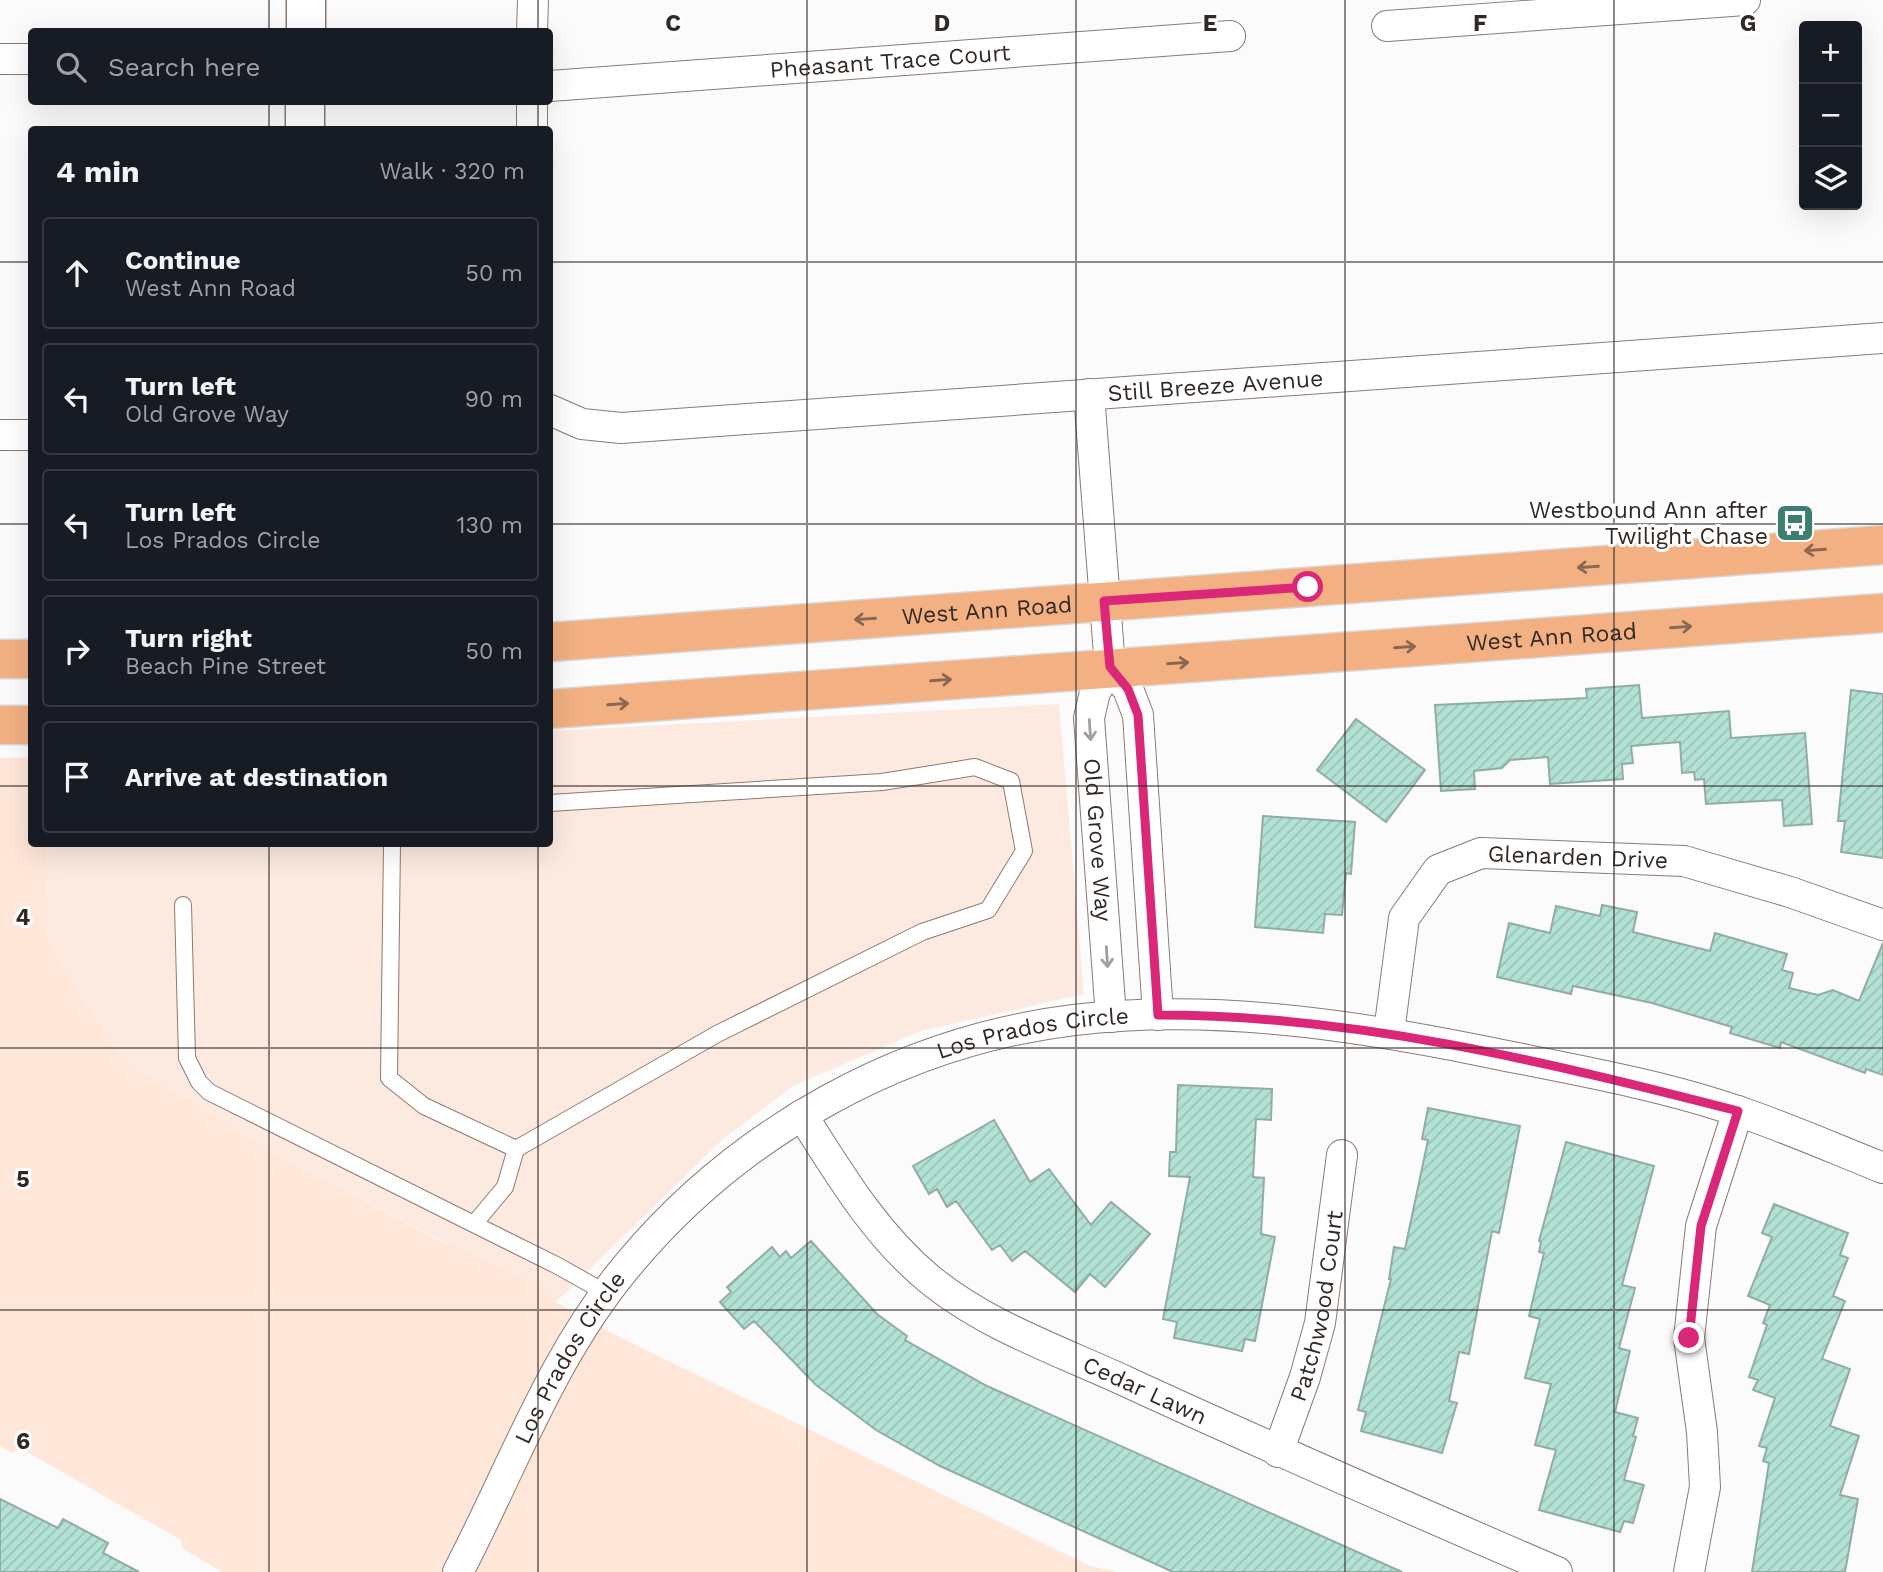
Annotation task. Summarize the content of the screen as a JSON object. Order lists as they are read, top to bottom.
{
  "streets": {
    "main road": ["West Ann Road"],
    "street": [
      "Pheasant Trace Court",
      "Still Breeze Avenue",
      "Old Grove Way",
      "Glenarden Drive",
      "Los Prados Circle",
      "Patchwood Court",
      "Cedar Lawn"
    ]
  },
  "crossings": [
    ["West Ann Road", "Old Grove Way"],
    ["Old Grove Way", "Los Prados Circle"],
    ["Glenarden Drive", "Los Prados Circle"],
    ["Los Prados Circle", "Cedar Lawn"],
    ["Patchwood Court", "Cedar Lawn"]
  ],
  "places": {
    "bus stop": ["Westbound Ann after Twilight Chase"]
  },
  "page": {
    "map_buttons": ["+", "−"],
    "search": "Search here",
    "heading": ["4 min", "Walk · 320 m"],
    "list": [
      ["Continue", "West Ann Road", "50 m"],
      ["Turn left", "Old Grove Way", "90 m"],
      ["Turn left", "Los Prados Circle", "130 m"],
      ["Turn right", "Beach Pine Street", "50 m"],
      "Arrive at destination"
    ]
  },
  "grid": {
    "columns": [
      "C",
      "D",
      "E",
      "F",
      "G"
    ],
    "rows": ["4", "5", "6"]
  }
}
